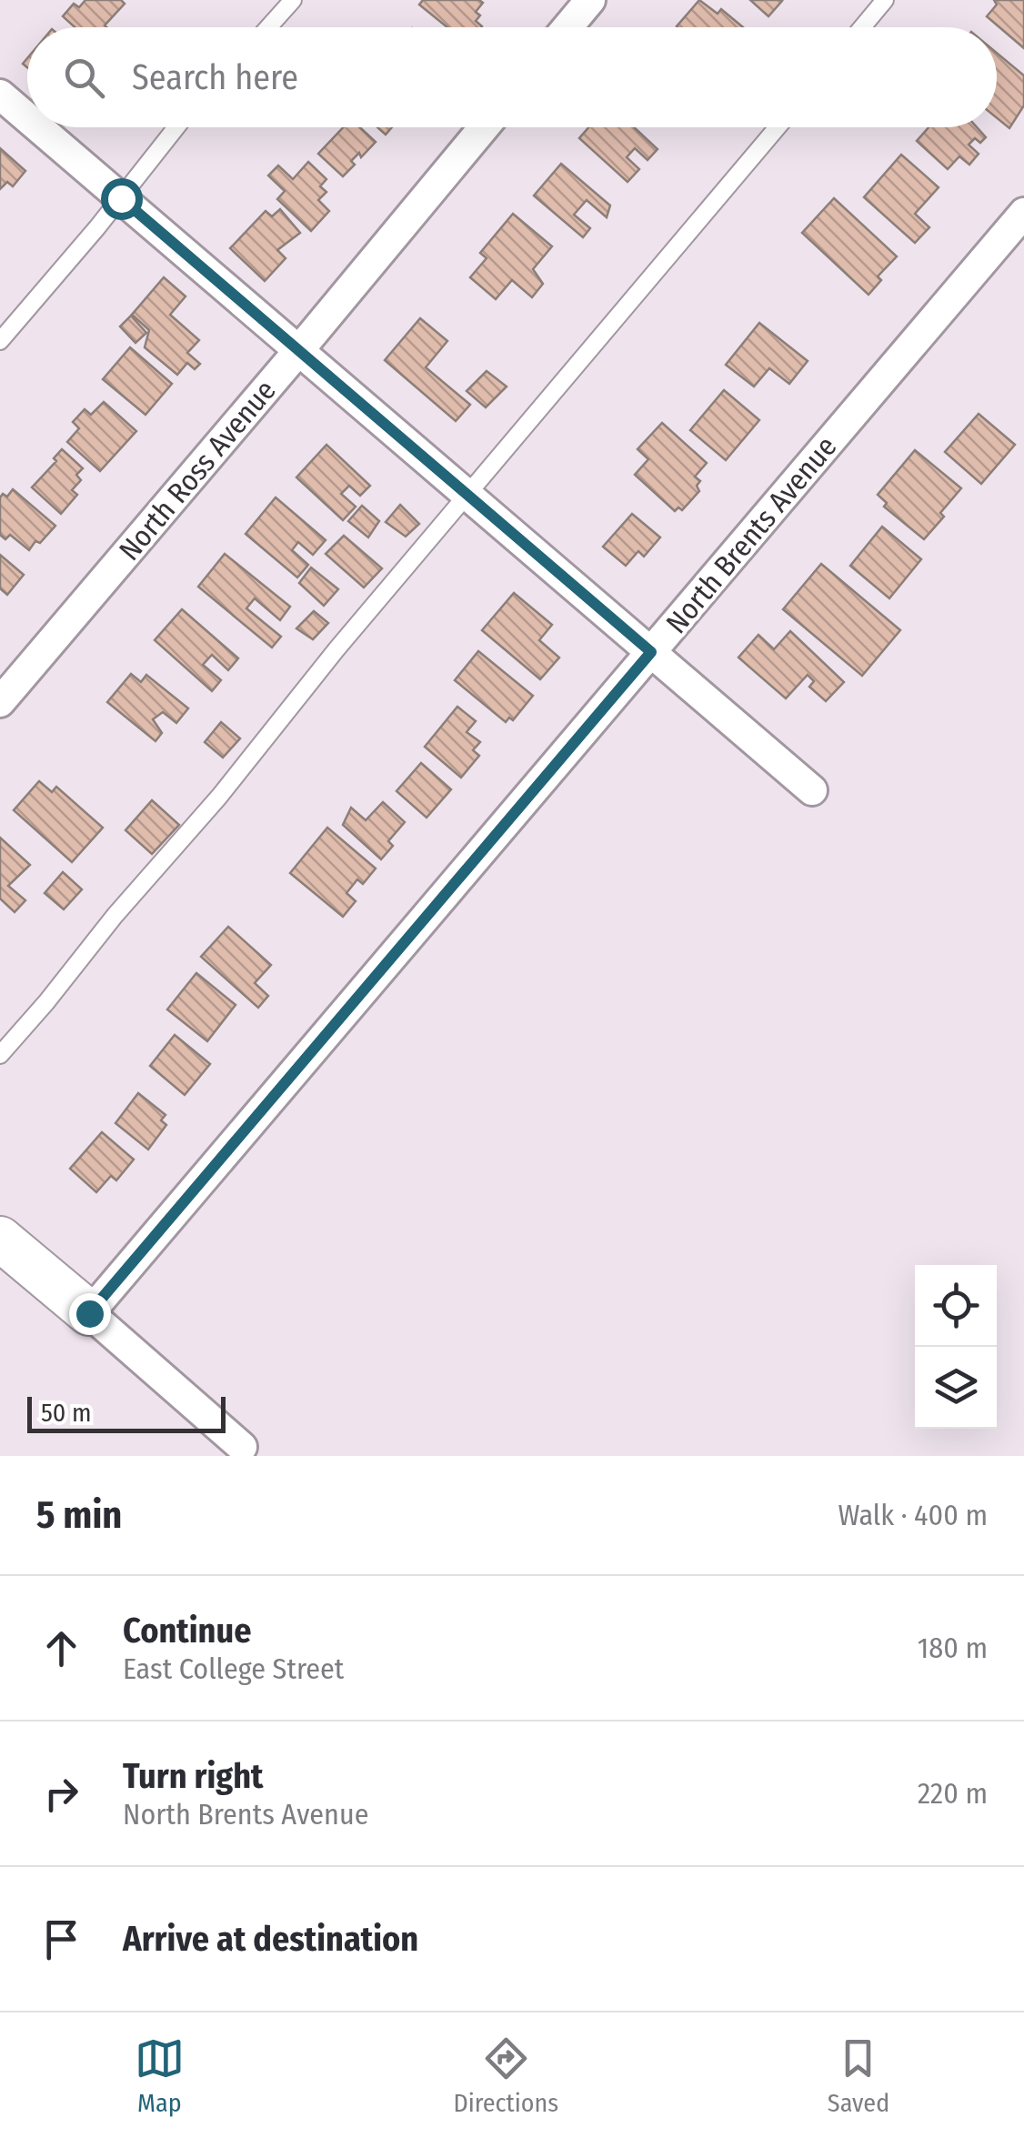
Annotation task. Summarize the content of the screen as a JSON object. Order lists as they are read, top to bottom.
{
  "streets": {
    "street": ["North Ross Avenue", "North Brents Avenue"]
  },
  "scale_bar": "50 m",
  "page": {
    "search": "Search here",
    "scale": "50 m",
    "heading": ["5 min", "Walk · 400 m"],
    "list": [
      ["Continue", "East College Street", "180 m"],
      ["Turn right", "North Brents Avenue", "220 m"],
      "Arrive at destination"
    ],
    "nav": ["Map", "Directions", "Saved"]
  }
}
